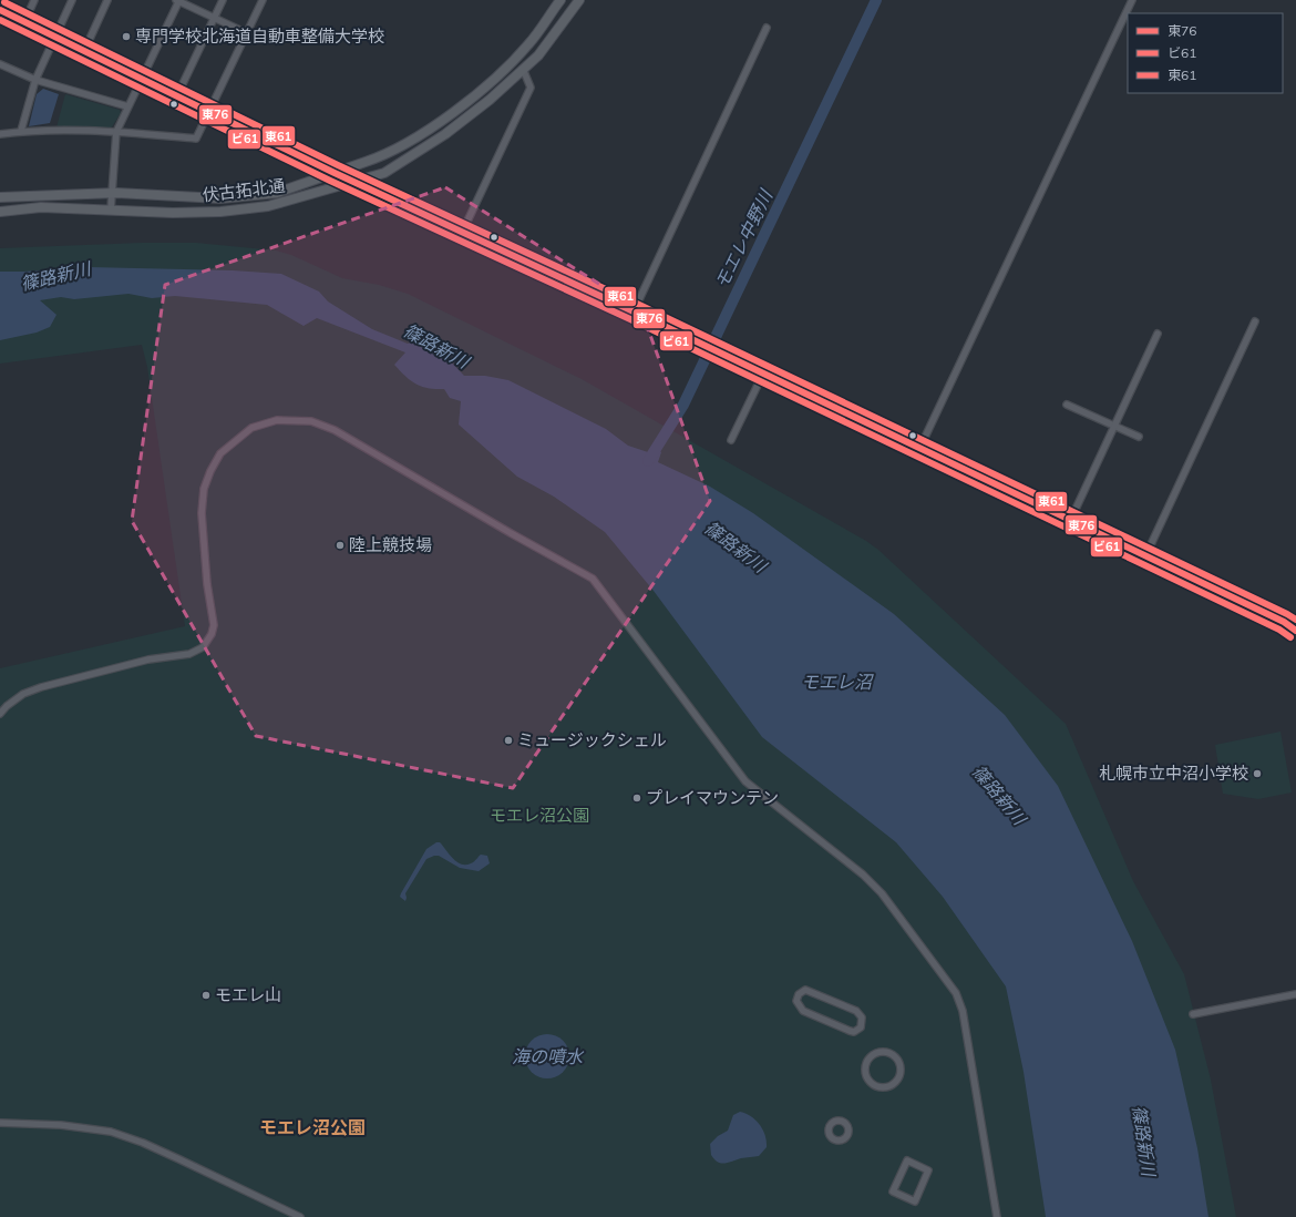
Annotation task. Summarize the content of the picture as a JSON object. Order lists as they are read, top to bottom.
{
  "streets": {
    "main road": ["伏古拓北通"]
  },
  "districts": ["モエレ沼公園"],
  "water": [
    "モエレ中野川",
    "篠路新川",
    "モエレ沼",
    "海の噴水"
  ],
  "parks": ["モエレ沼公園"],
  "places": [
    "専門学校北海道自動車整備大学校",
    "陸上競技場",
    "ミュージックシェル",
    "札幌市立中沼小学校",
    "プレイマウンテン",
    "モエレ山"
  ],
  "lines": ["transit line 東61", "transit line 東76", "transit line ビ61"],
  "legend": ["東76", "ビ61", "東61"]
}
